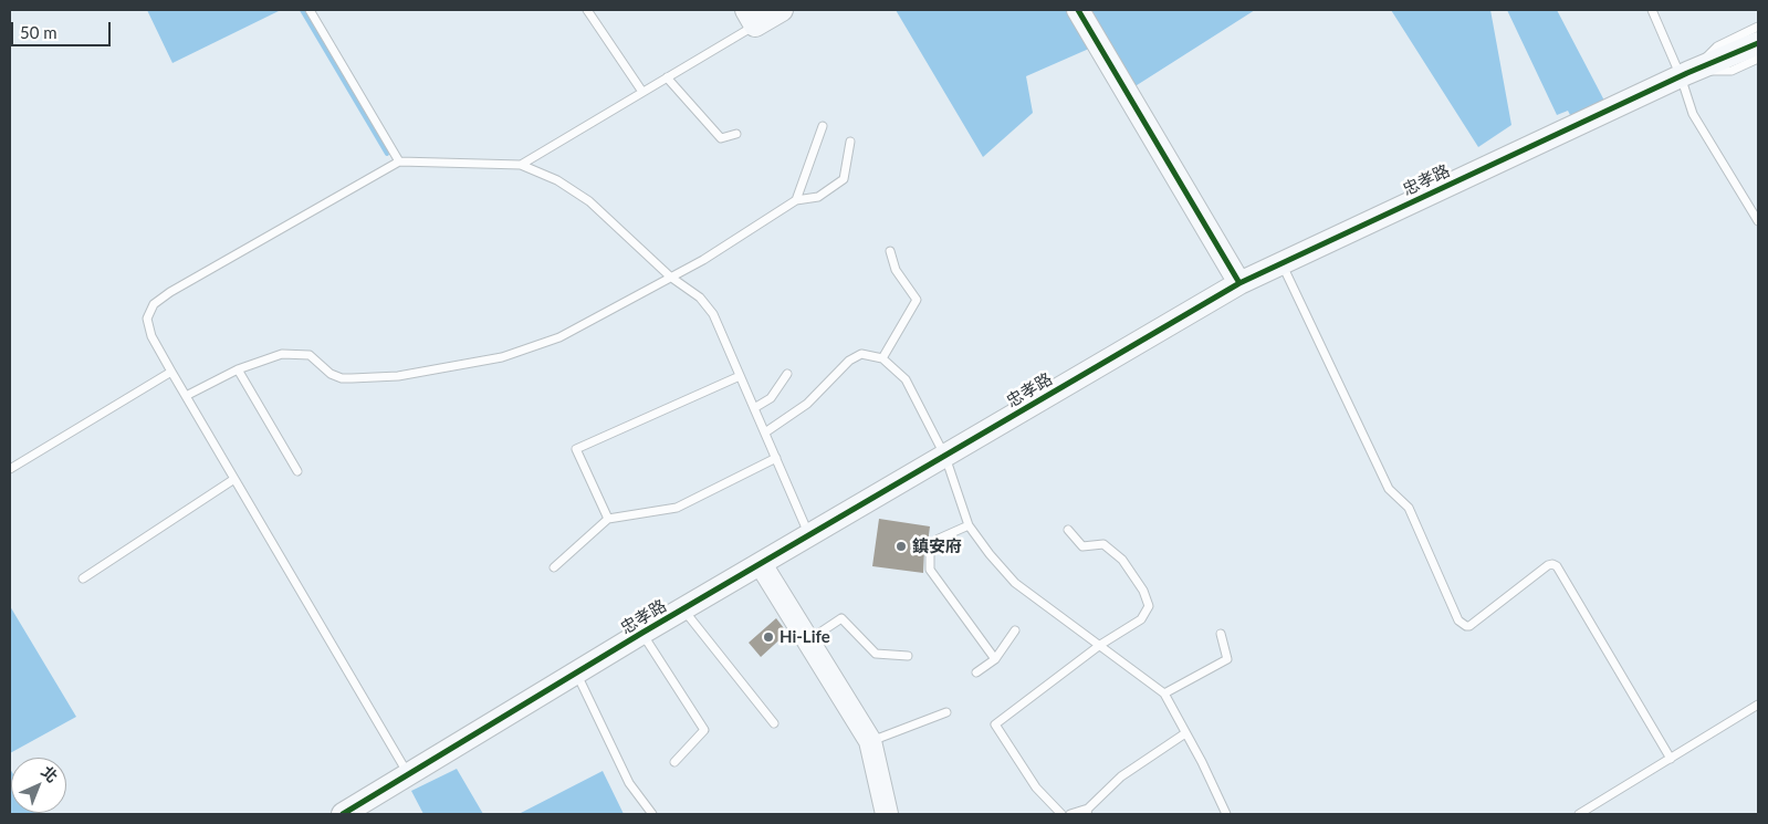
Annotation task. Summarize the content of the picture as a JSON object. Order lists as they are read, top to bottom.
{
  "streets": {
    "street": ["忠孝路"]
  },
  "places": ["鎮安府", "Hi-Life"],
  "scale_bar": "50 m",
  "north": "top right"
}
